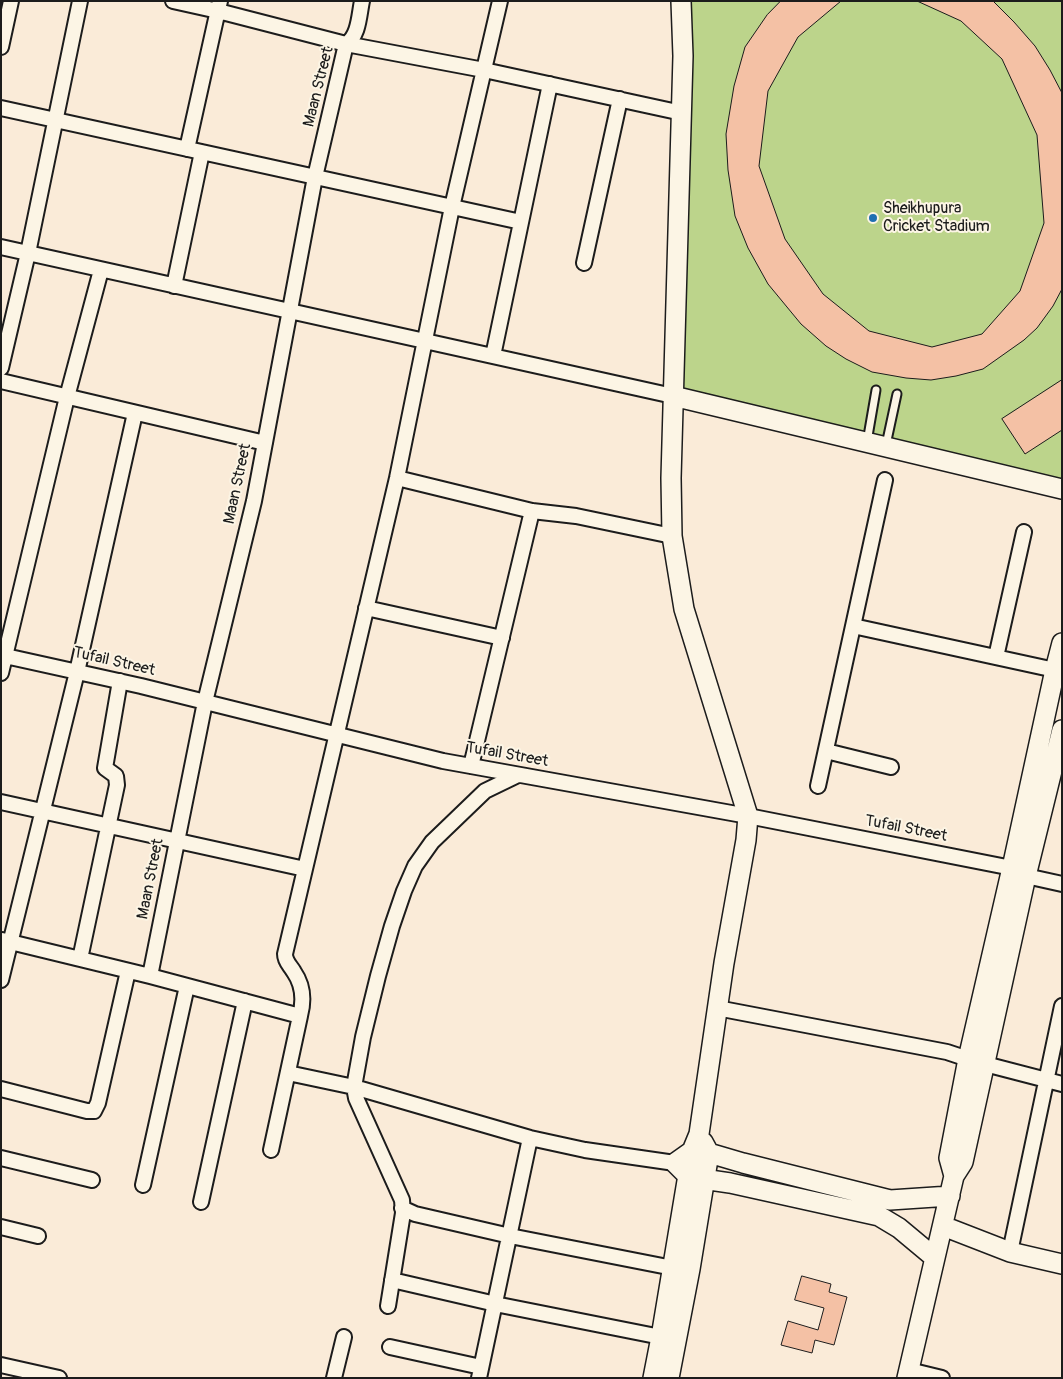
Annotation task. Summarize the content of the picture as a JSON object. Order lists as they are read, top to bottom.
{
  "streets": {
    "street": ["Maan Street", "Tufail Street"]
  },
  "crossings": [
    ["Maan Street", "Tufail Street"]
  ],
  "places": ["Sheikhupura Cricket Stadium"]
}
